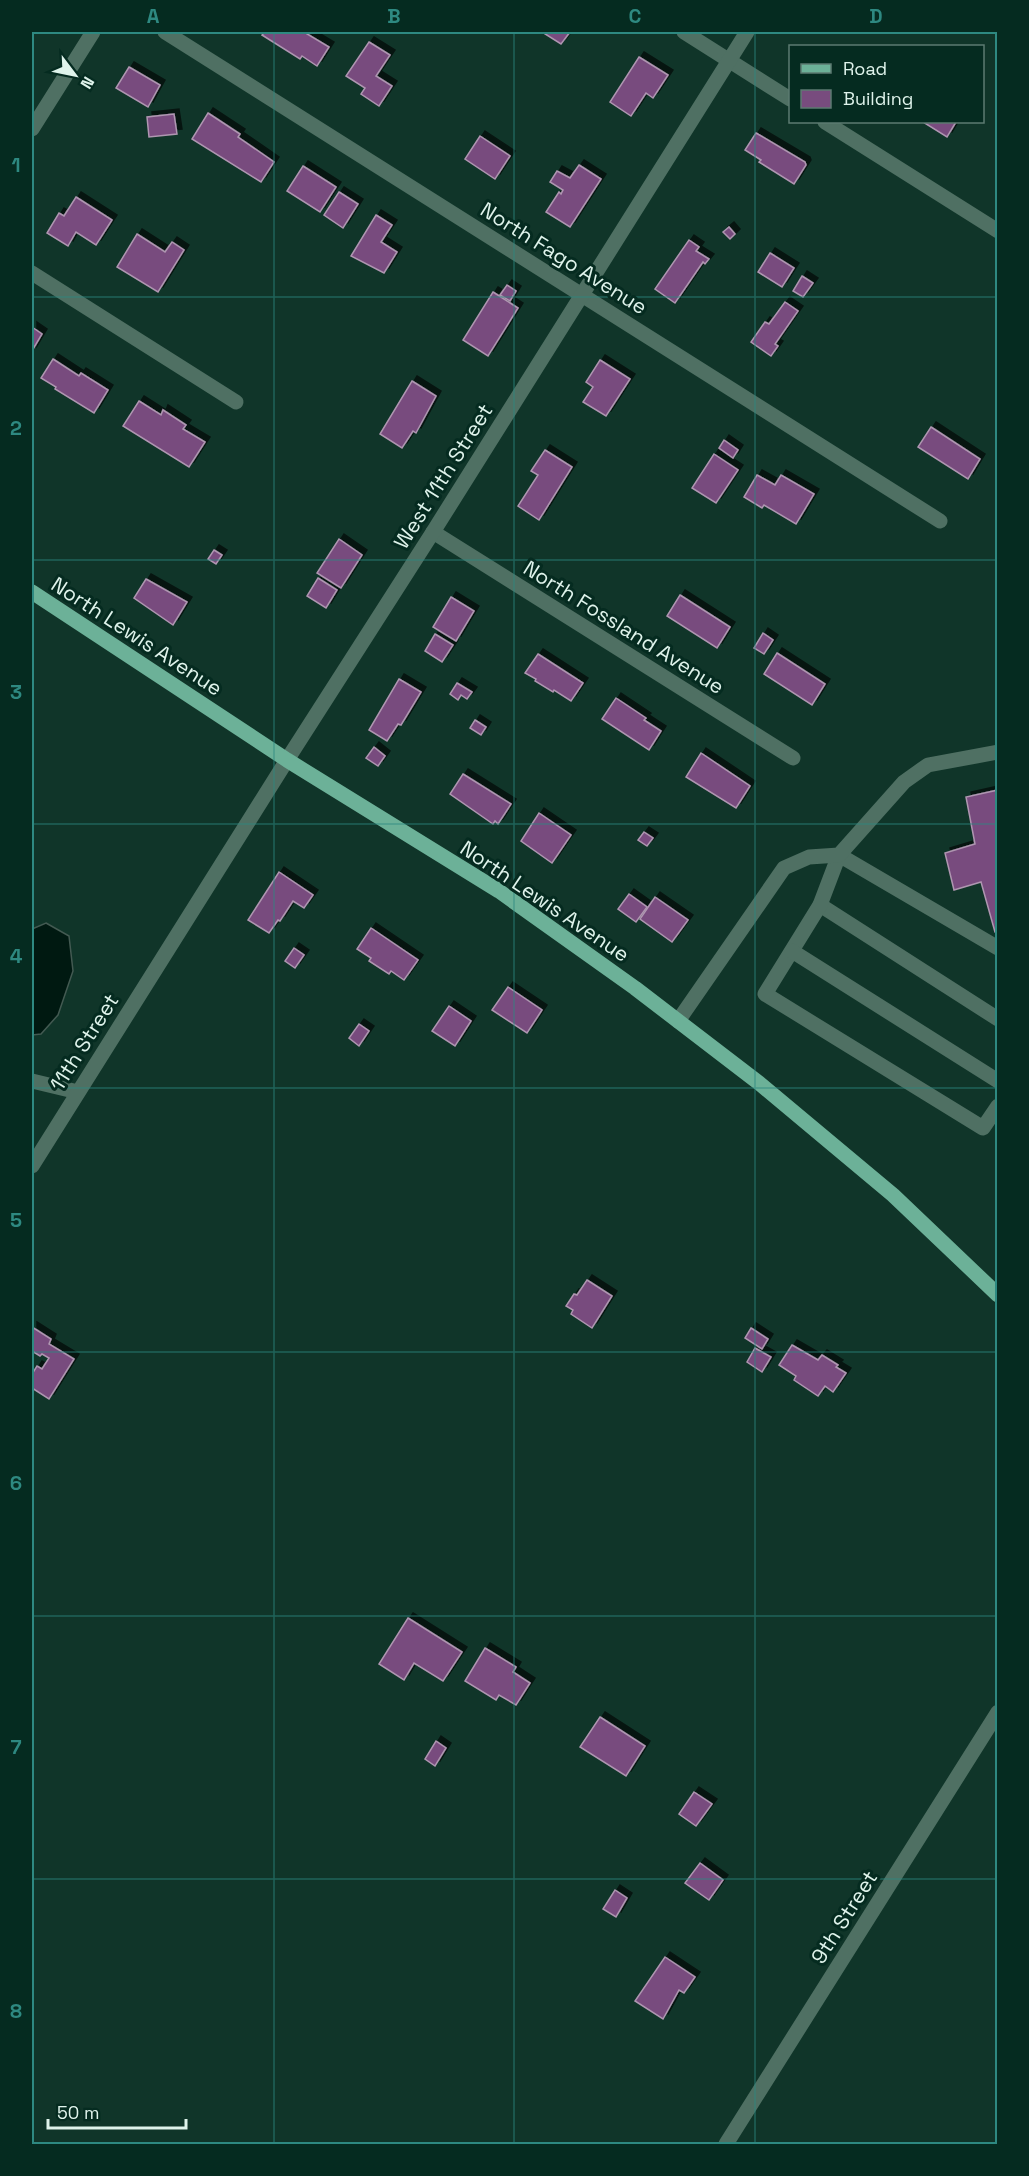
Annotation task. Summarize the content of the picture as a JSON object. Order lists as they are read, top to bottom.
{
  "streets": {
    "main road": ["North Lewis Avenue"],
    "street": [
      "North Fago Avenue",
      "West 11th Street",
      "North Fossland Avenue",
      "11th Street",
      "9th Street"
    ]
  },
  "crossings": [
    ["North Fago Avenue", "West 11th Street"],
    ["West 11th Street", "North Fossland Avenue"],
    ["West 11th Street", "North Lewis Avenue"],
    ["West 11th Street", "11th Street"]
  ],
  "legend": ["Road", "Building"],
  "scale_bar": "50 m",
  "north": "bottom right",
  "grid": {
    "columns": [
      "A",
      "B",
      "C",
      "D"
    ],
    "rows": [
      "1",
      "2",
      "3",
      "4",
      "5",
      "6",
      "7",
      "8"
    ]
  }
}
